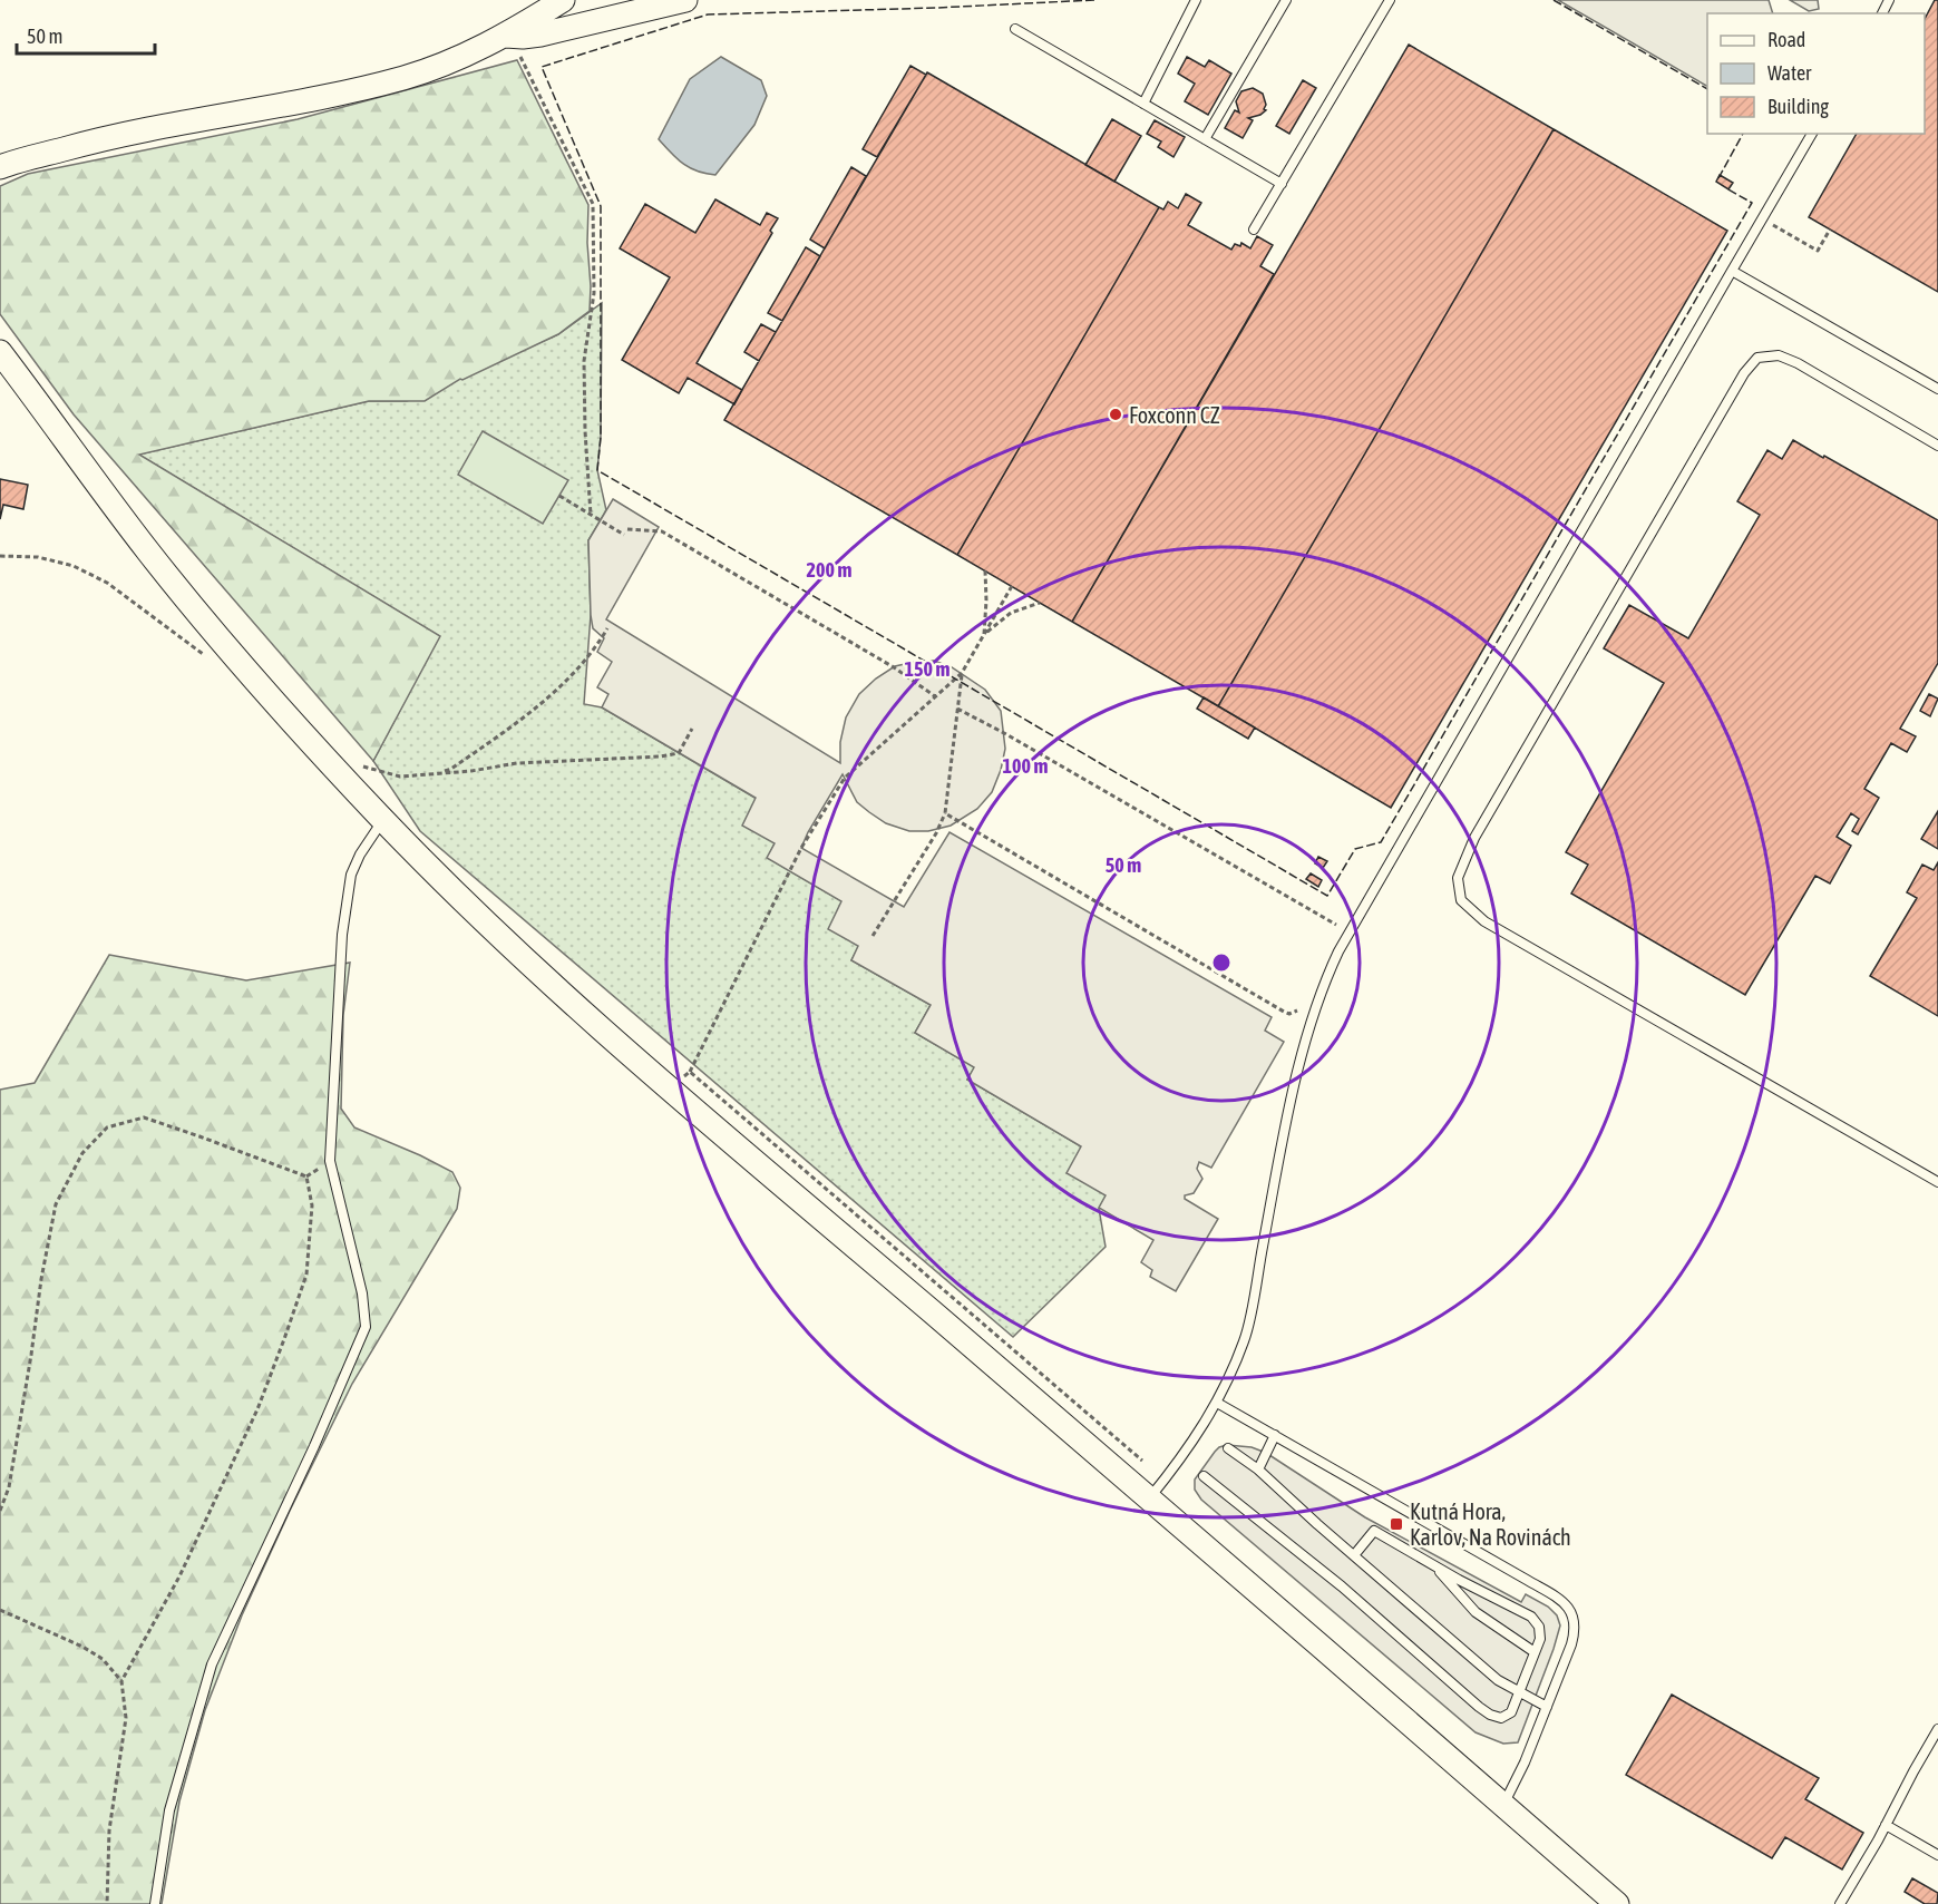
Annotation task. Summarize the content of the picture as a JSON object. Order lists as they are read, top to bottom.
{
  "places": {
    "other": ["Foxconn CZ"],
    "transit": ["Kutná Hora, Karlov, Na Rovinách"]
  },
  "legend": ["Road", "Water", "Building"],
  "scale_bar": "50 m",
  "rings": [
    "200 m",
    "150 m",
    "100 m",
    "50 m"
  ]
}
